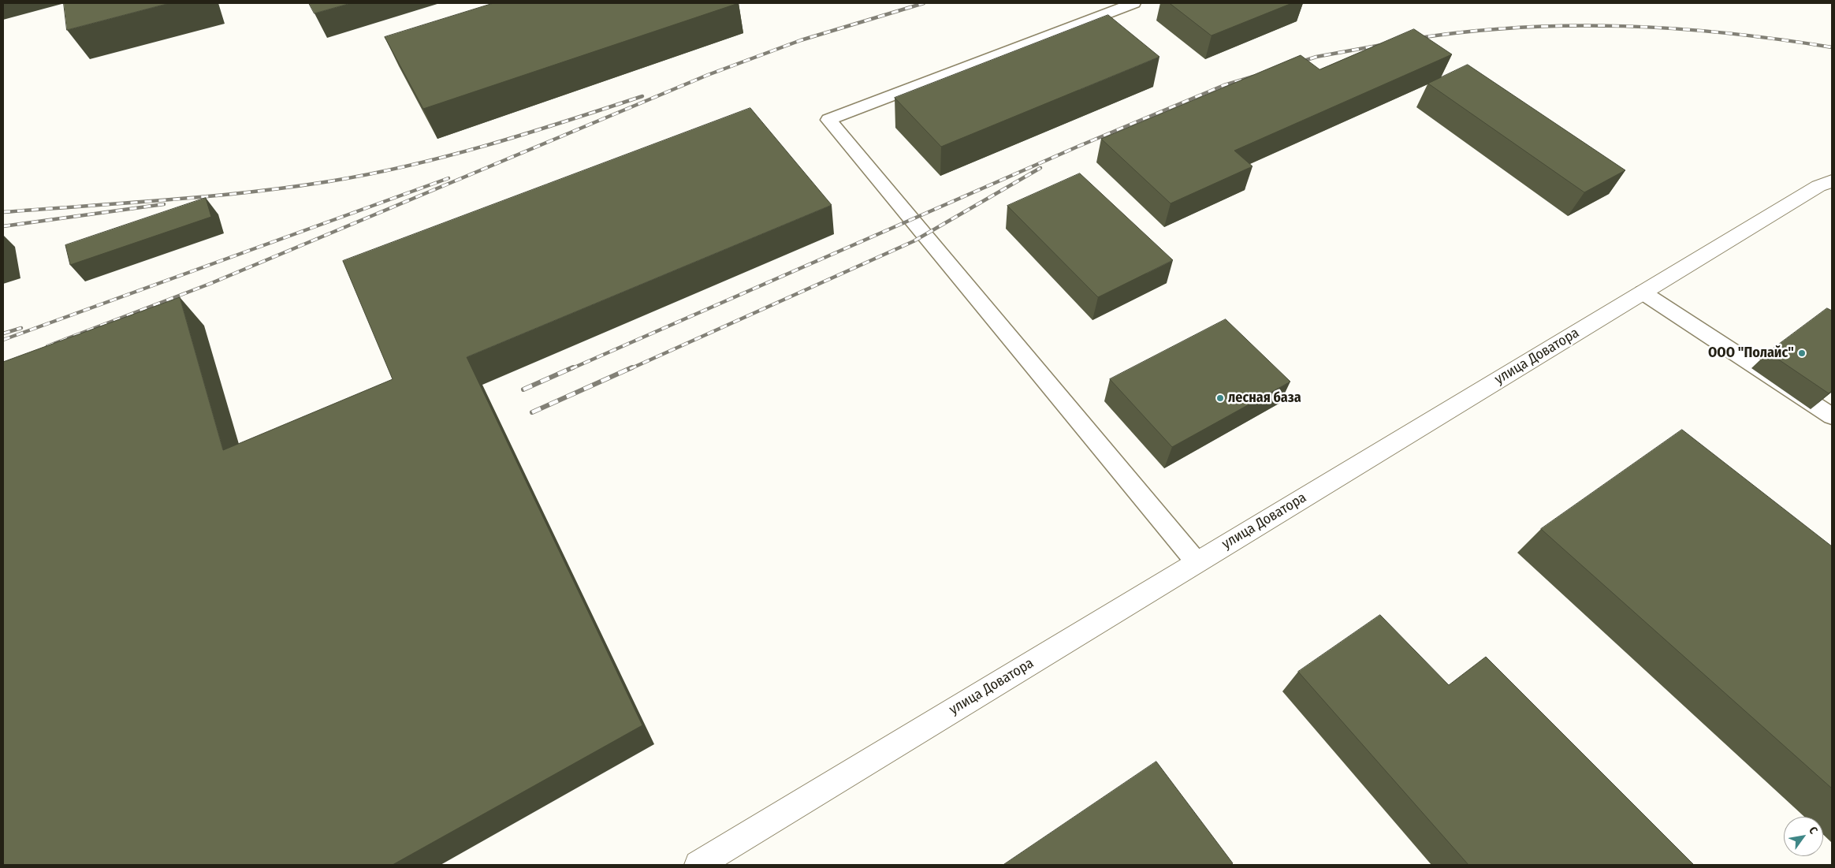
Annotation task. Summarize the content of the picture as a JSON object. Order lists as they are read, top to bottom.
{
  "streets": {
    "street": ["улица Доватора"]
  },
  "places": ["ООО \"Полайс\"", "лесная база"],
  "north": "top right"
}
